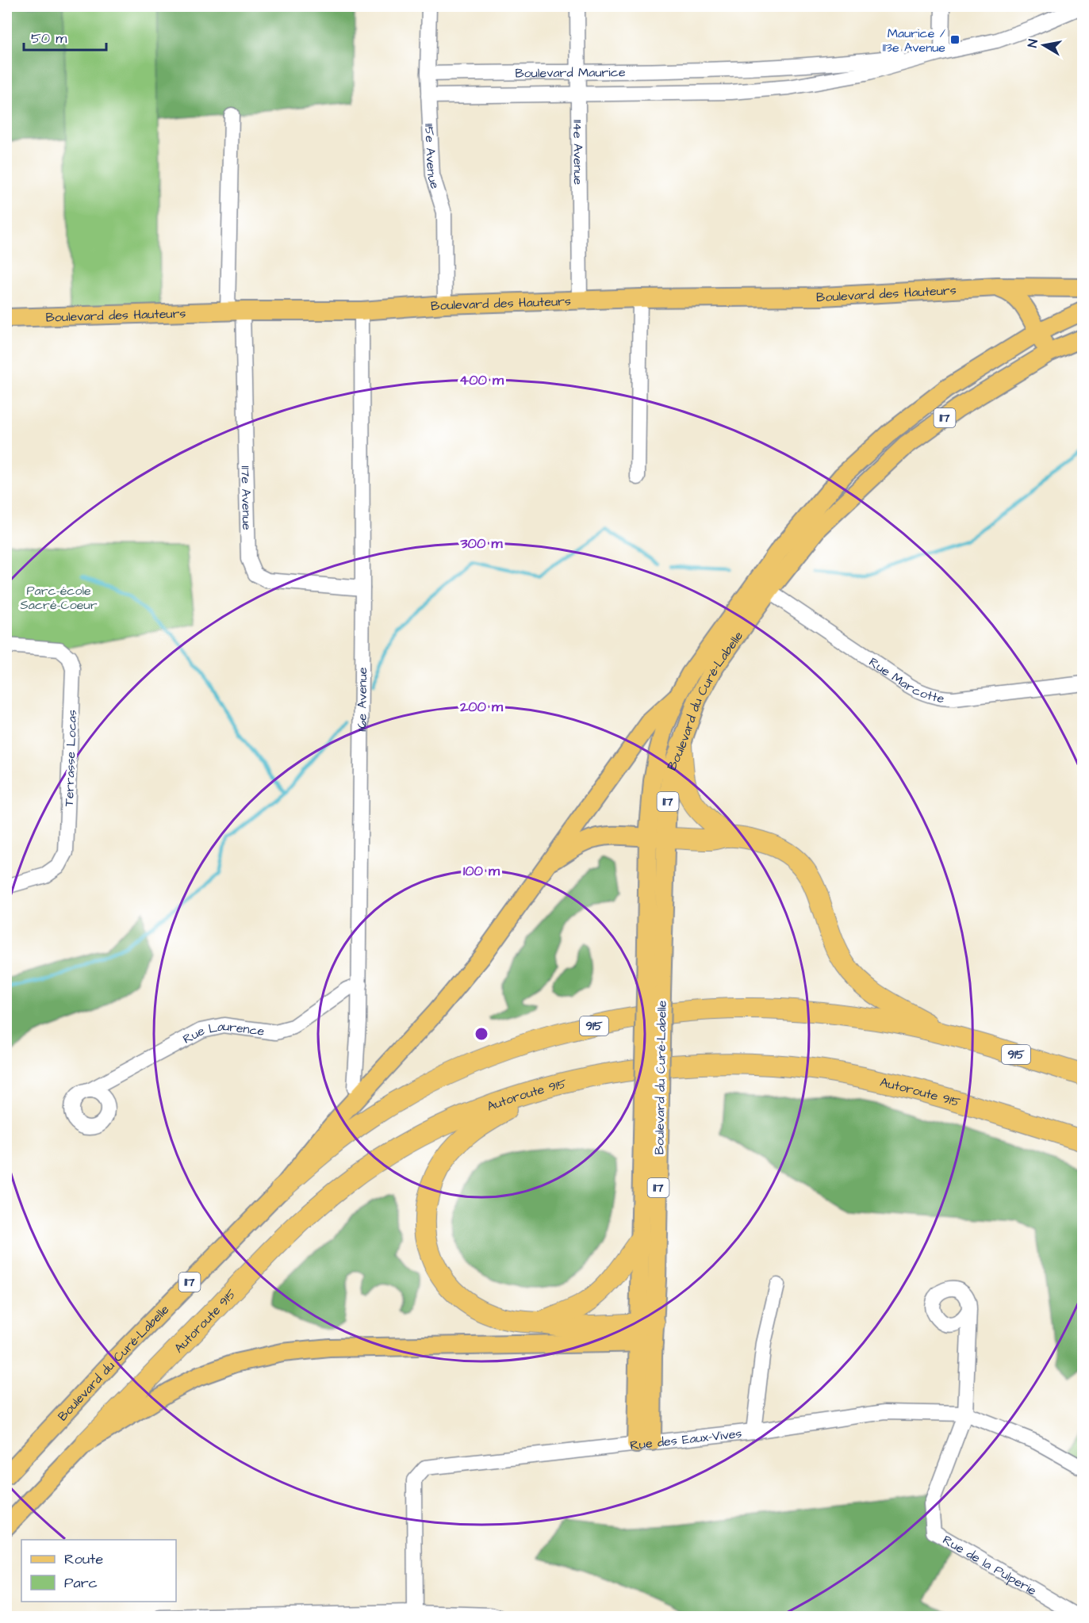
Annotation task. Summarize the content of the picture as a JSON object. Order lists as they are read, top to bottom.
{
  "streets": {
    "highway": ["915", "Autoroute 915"],
    "main road": ["Boulevard des Hauteurs", "117", "Boulevard du Curé-Labelle"],
    "street": [
      "Boulevard Maurice",
      "114e Avenue",
      "115e Avenue",
      "117e Avenue",
      "Rue Marcotte",
      "116e Avenue",
      "Terrasse Locas",
      "Rue Laurence",
      "Rue des Eaux-Vives",
      "Rue de la Pulperie"
    ]
  },
  "crossings": [
    ["Boulevard Maurice", "114e Avenue"],
    ["Boulevard Maurice", "115e Avenue"],
    ["114e Avenue", "Boulevard des Hauteurs"],
    ["115e Avenue", "Boulevard des Hauteurs"],
    ["Boulevard des Hauteurs", "117e Avenue"],
    ["Boulevard des Hauteurs", "116e Avenue"],
    ["117", "Boulevard du Curé-Labelle"],
    ["117", "Rue des Eaux-Vives"],
    ["117e Avenue", "116e Avenue"],
    ["Rue Marcotte", "Boulevard du Curé-Labelle"],
    ["116e Avenue", "Boulevard du Curé-Labelle"],
    ["116e Avenue", "Rue Laurence"],
    ["Boulevard du Curé-Labelle", "915"],
    ["Rue des Eaux-Vives", "Rue de la Pulperie"]
  ],
  "parks": ["Parc-école Sacré-Coeur"],
  "places": {
    "transit": ["Maurice / 113e Avenue"]
  },
  "legend": ["Route", "Parc"],
  "scale_bar": "50 m",
  "north": "left",
  "rings": [
    "400 m",
    "300 m",
    "200 m",
    "100 m"
  ]
}
